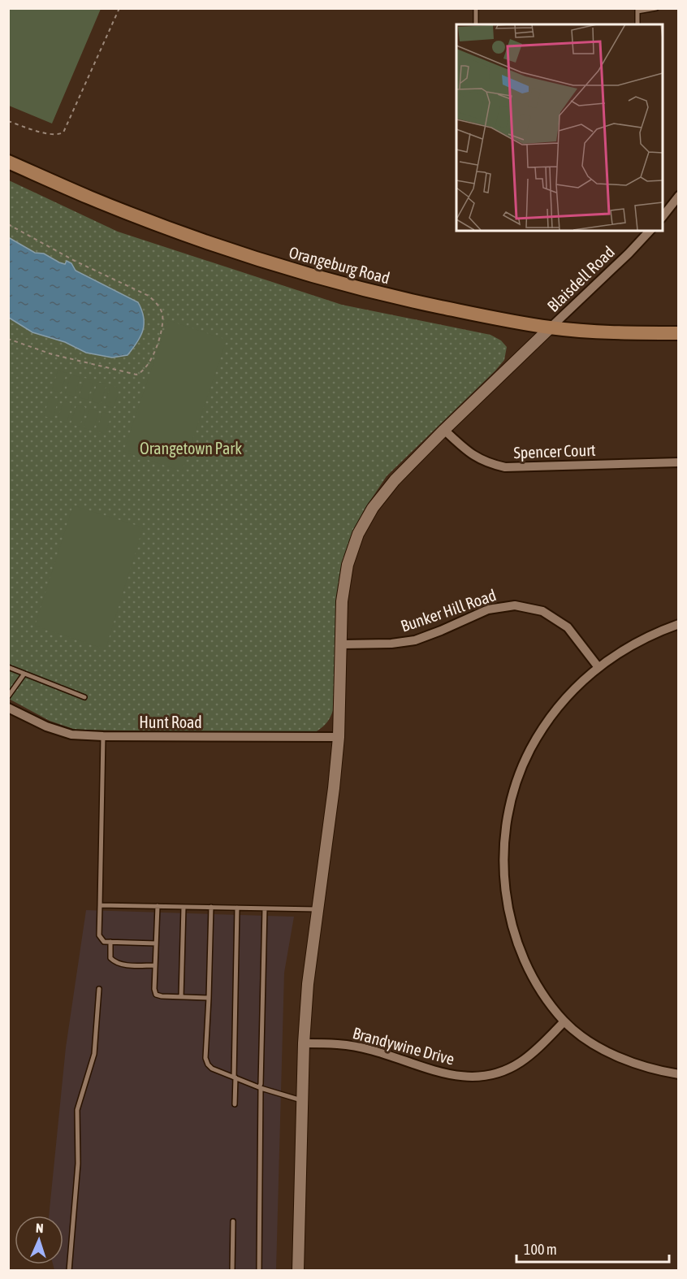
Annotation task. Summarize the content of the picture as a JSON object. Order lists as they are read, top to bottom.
{
  "streets": {
    "main road": ["Orangeburg Road"],
    "street": [
      "Blaisdell Road",
      "Spencer Court",
      "Bunker Hill Road",
      "Hunt Road",
      "Brandywine Drive"
    ]
  },
  "crossings": [
    ["Orangeburg Road", "Blaisdell Road"]
  ],
  "parks": ["Orangetown Park"],
  "scale_bar": "100 m",
  "north": "top"
}
